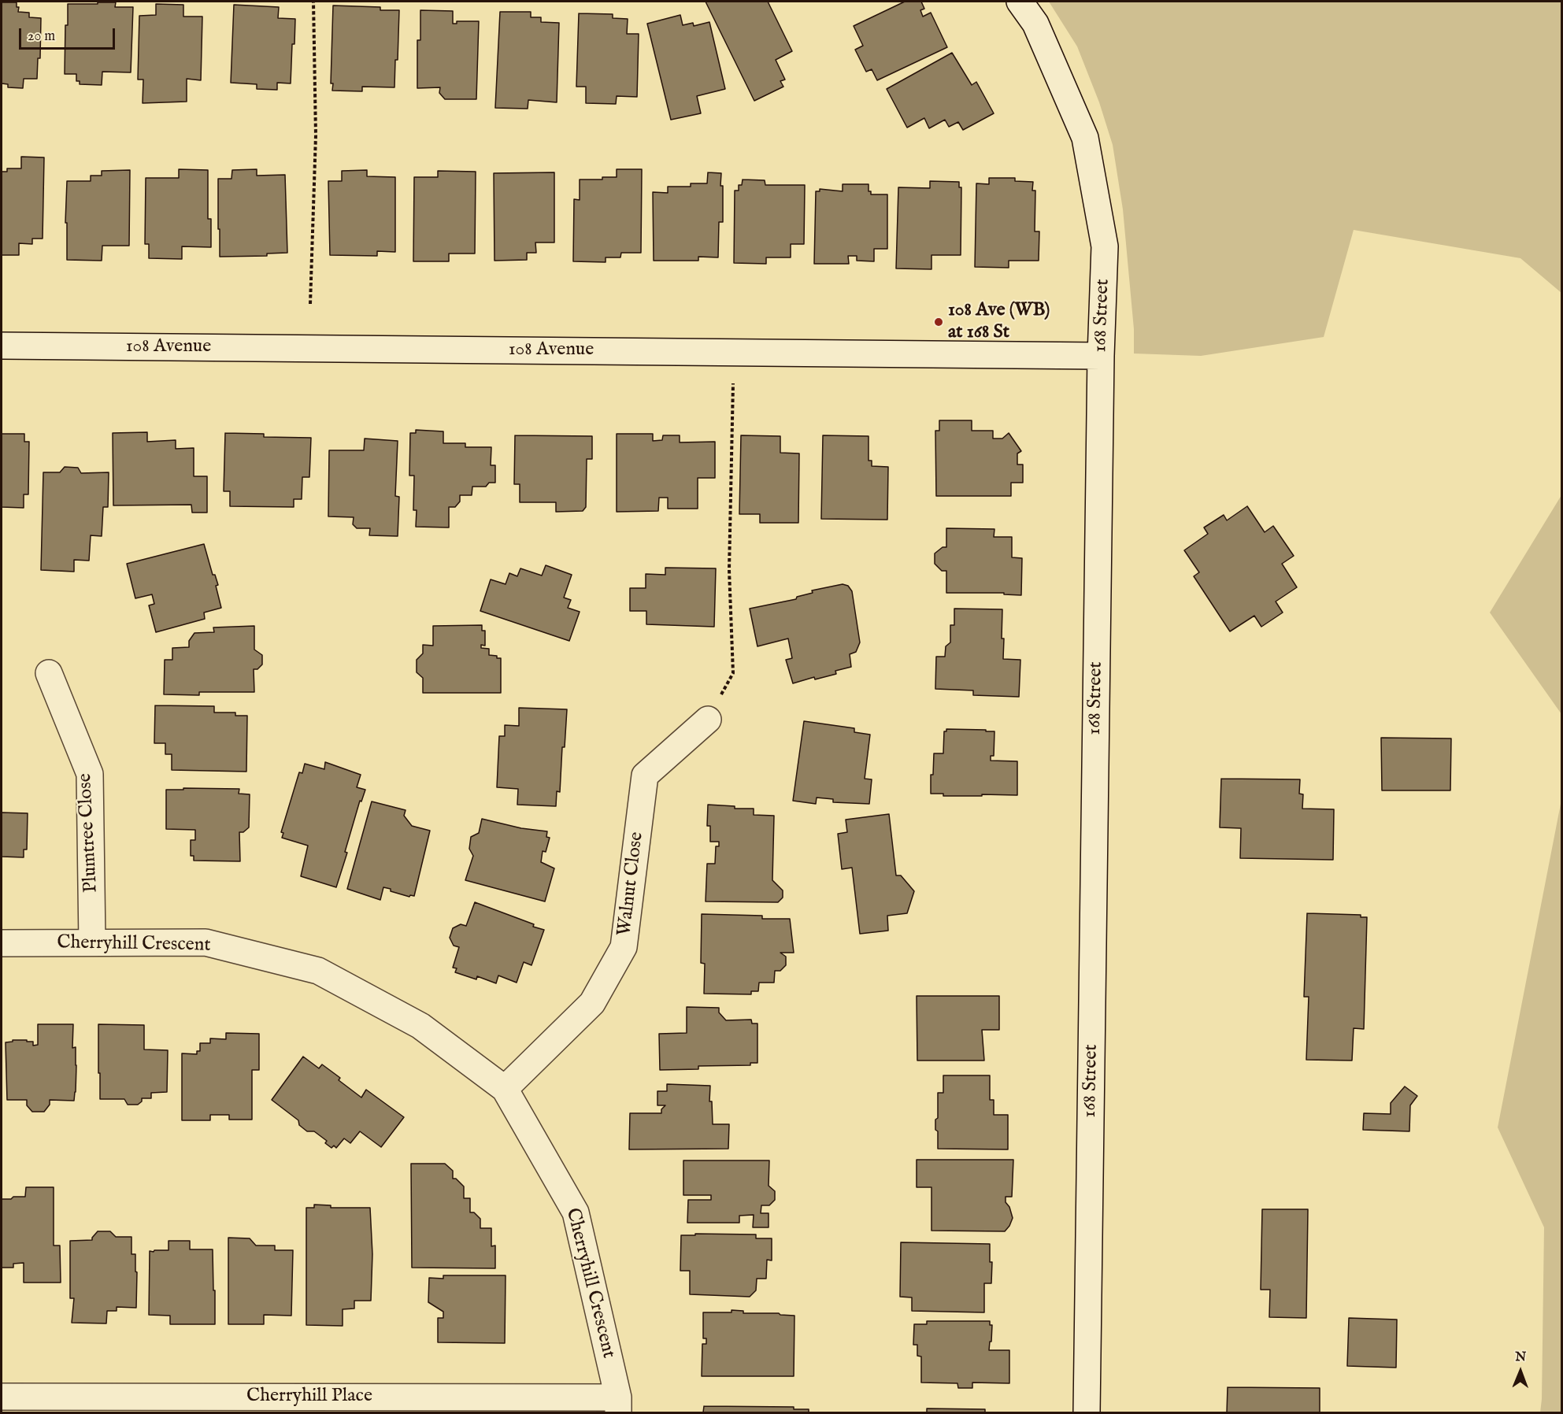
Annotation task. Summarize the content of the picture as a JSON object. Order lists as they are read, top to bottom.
{
  "streets": {
    "street": [
      "168 Street",
      "108 Avenue",
      "Plumtree Close",
      "Walnut Close",
      "Cherryhill Crescent",
      "Cherryhill Place"
    ]
  },
  "crossings": [
    ["168 Street", "108 Avenue"],
    ["Plumtree Close", "Cherryhill Crescent"],
    ["Walnut Close", "Cherryhill Crescent"],
    ["Cherryhill Crescent", "Cherryhill Place"]
  ],
  "places": ["108 Ave (WB) at 168 St"],
  "scale_bar": "20 m",
  "north": "top"
}
